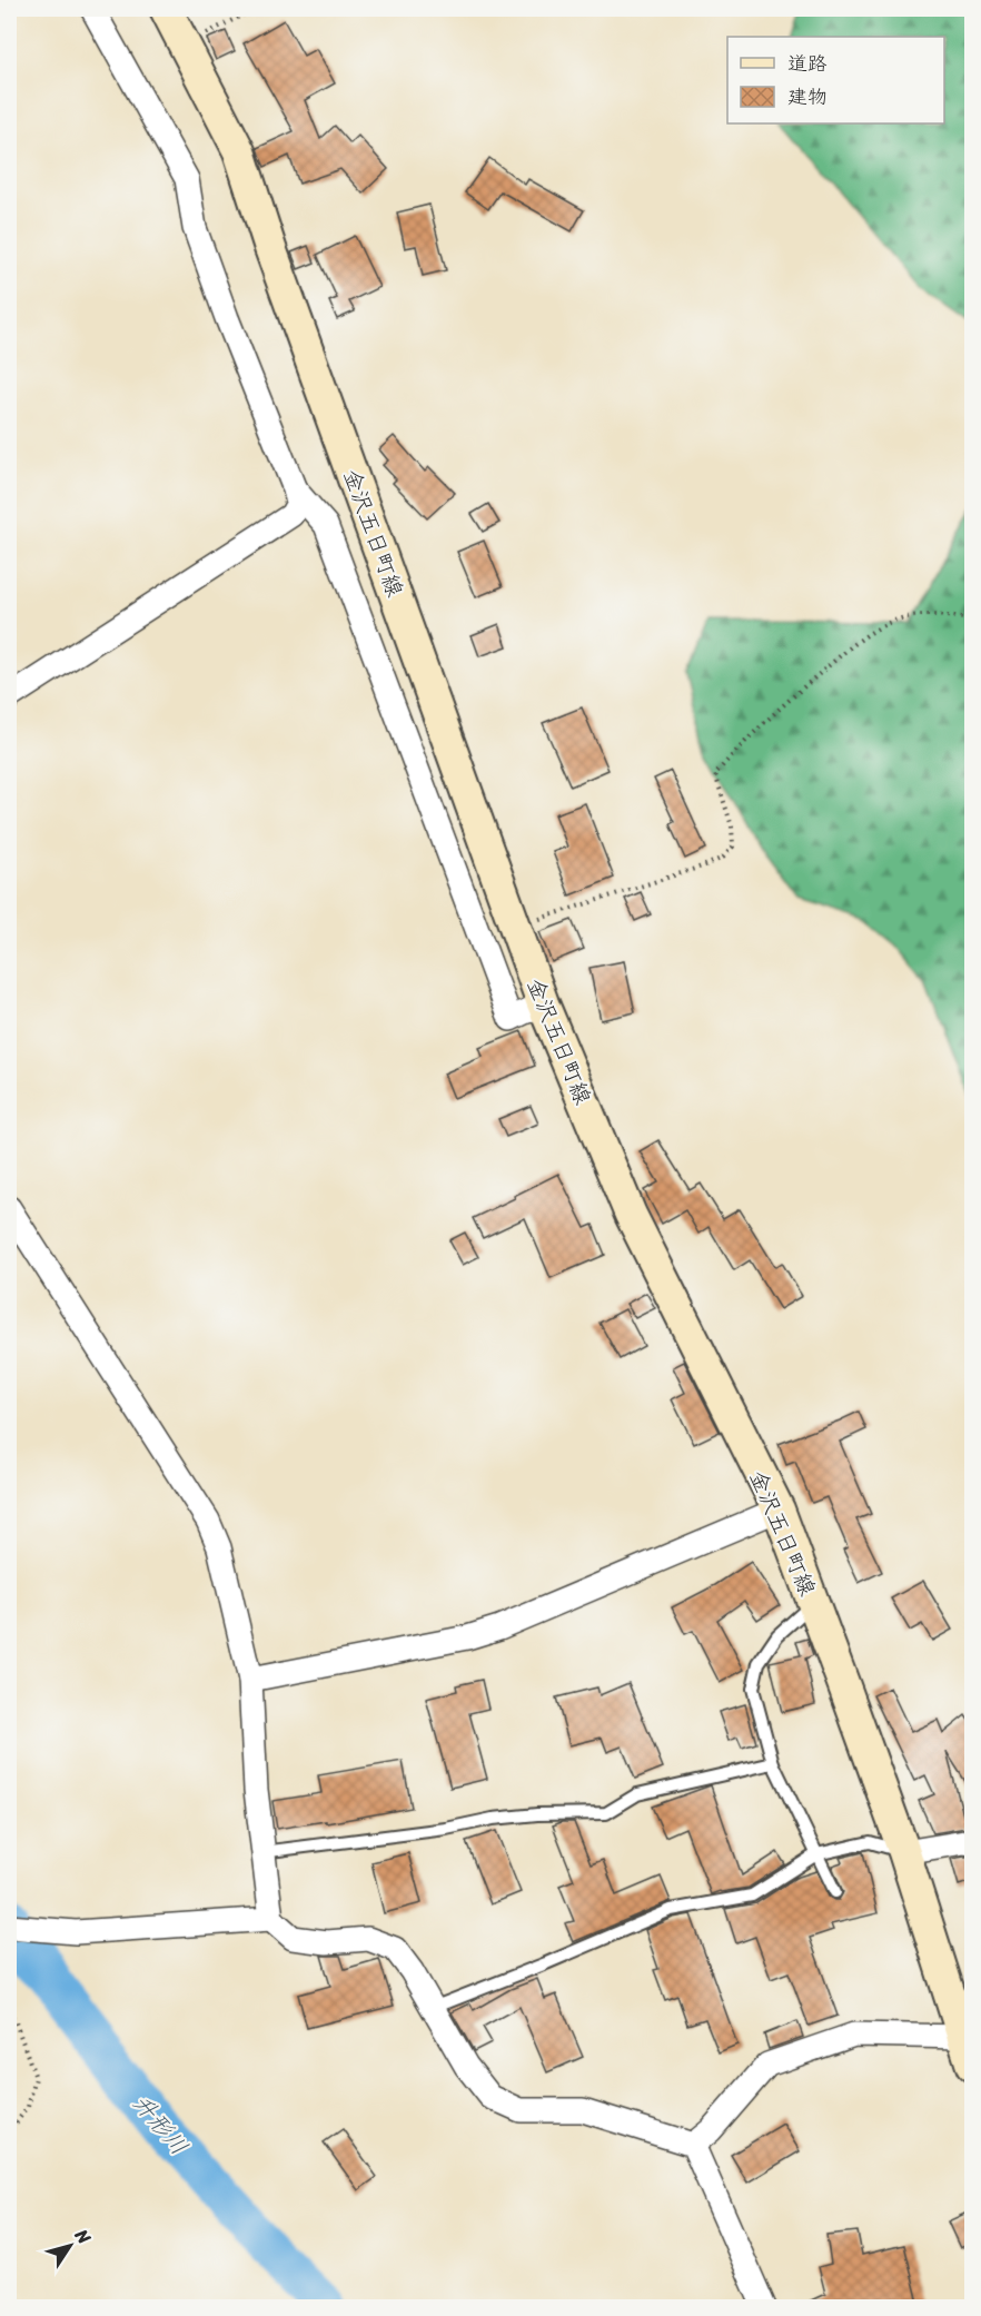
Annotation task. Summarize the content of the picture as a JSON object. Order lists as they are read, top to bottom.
{
  "streets": {
    "main road": ["金沢五日町線"]
  },
  "water": ["升形川"],
  "legend": ["道路", "建物"],
  "north": "top right"
}
